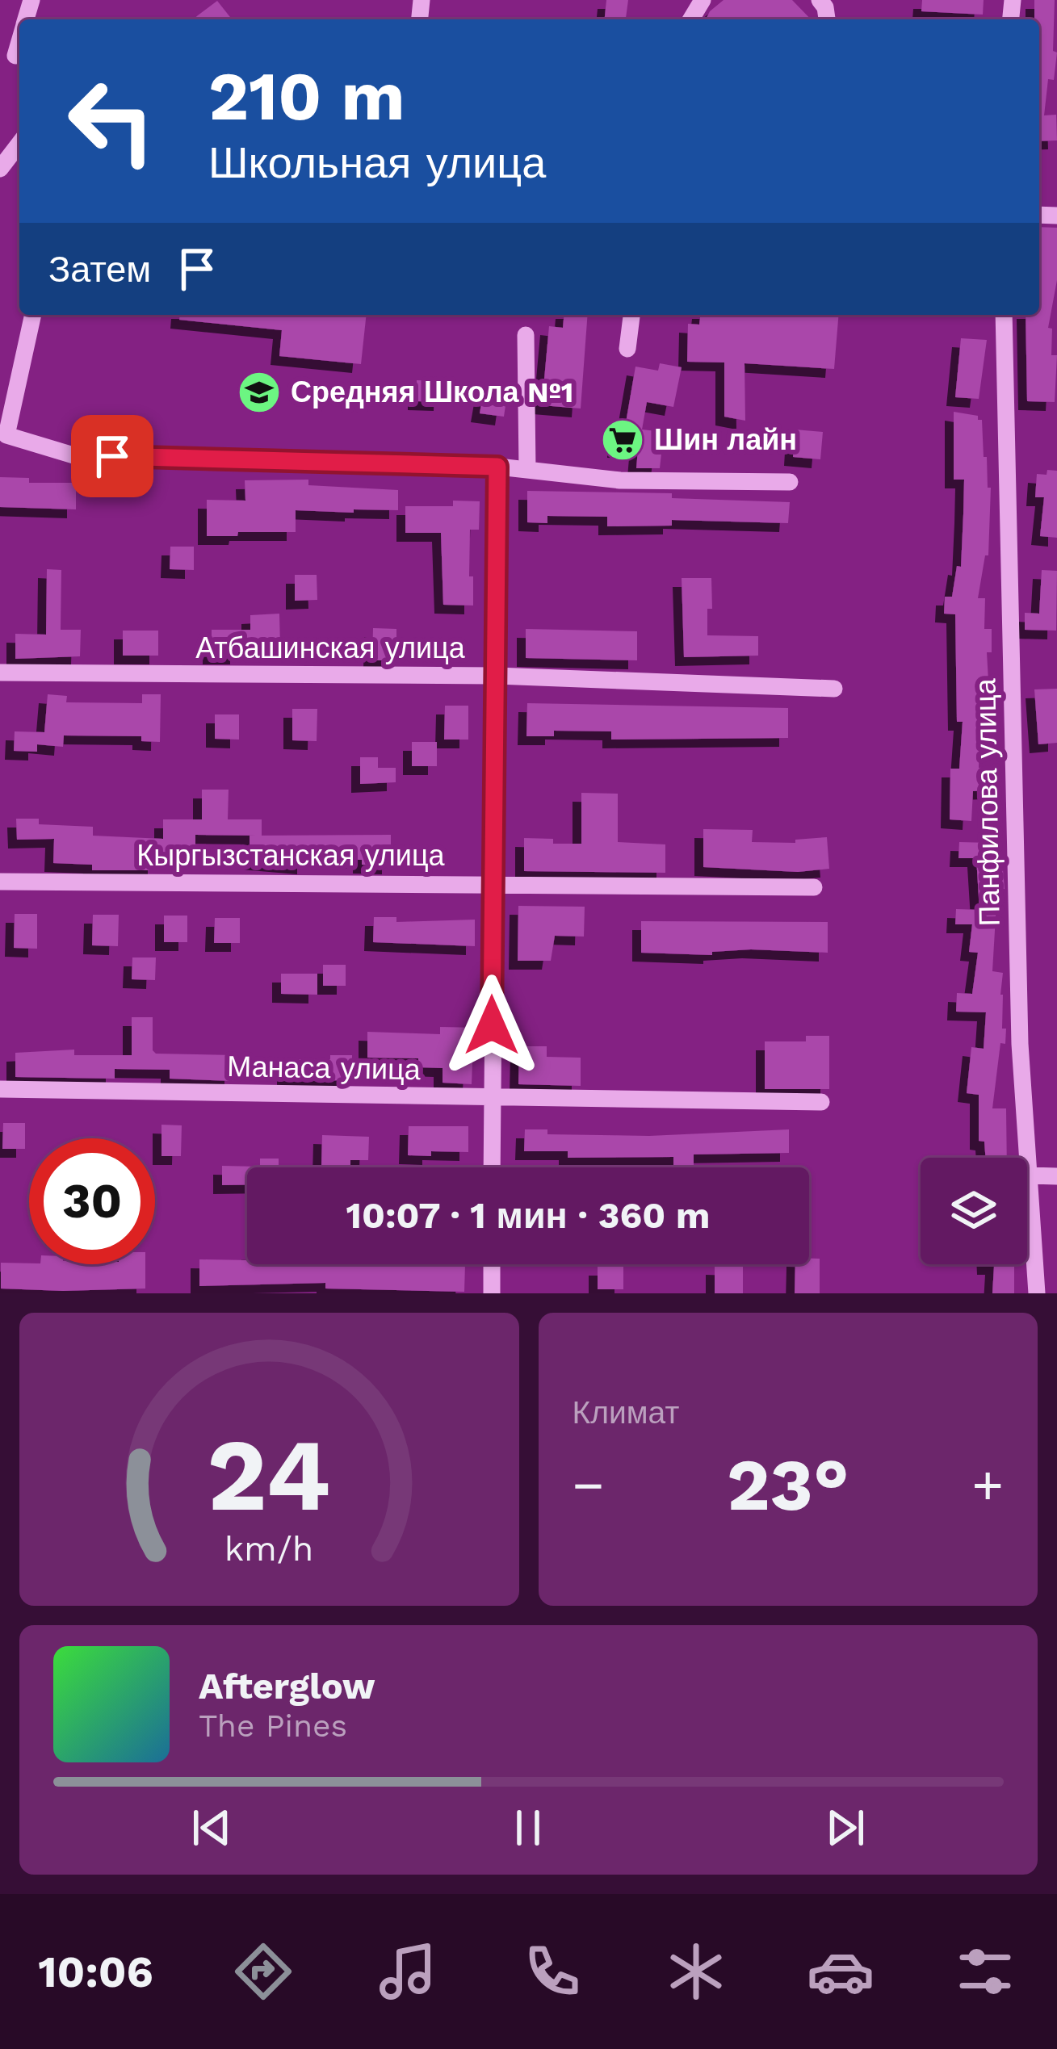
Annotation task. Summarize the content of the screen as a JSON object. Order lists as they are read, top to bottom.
{
  "streets": {
    "street": [
      "Атбашинская улица",
      "Панфилова улица",
      "Кыргызстанская улица",
      "Манаса улица"
    ]
  },
  "places": {
    "school or university": ["Средняя Школа №1"],
    "supermarket": ["Шин лайн"]
  },
  "page": {
    "turn": ["210 m", "Школьная улица"],
    "then": "Затем",
    "limit": "30",
    "trip": "10:07 · 1 мин · 360 m",
    "tile": "Климат",
    "heat": ["−", "23°", "+"],
    "song": ["Afterglow", "The Pines"],
    "tabs": "10:06",
    "gauge": ["24", "km/h"]
  }
}
